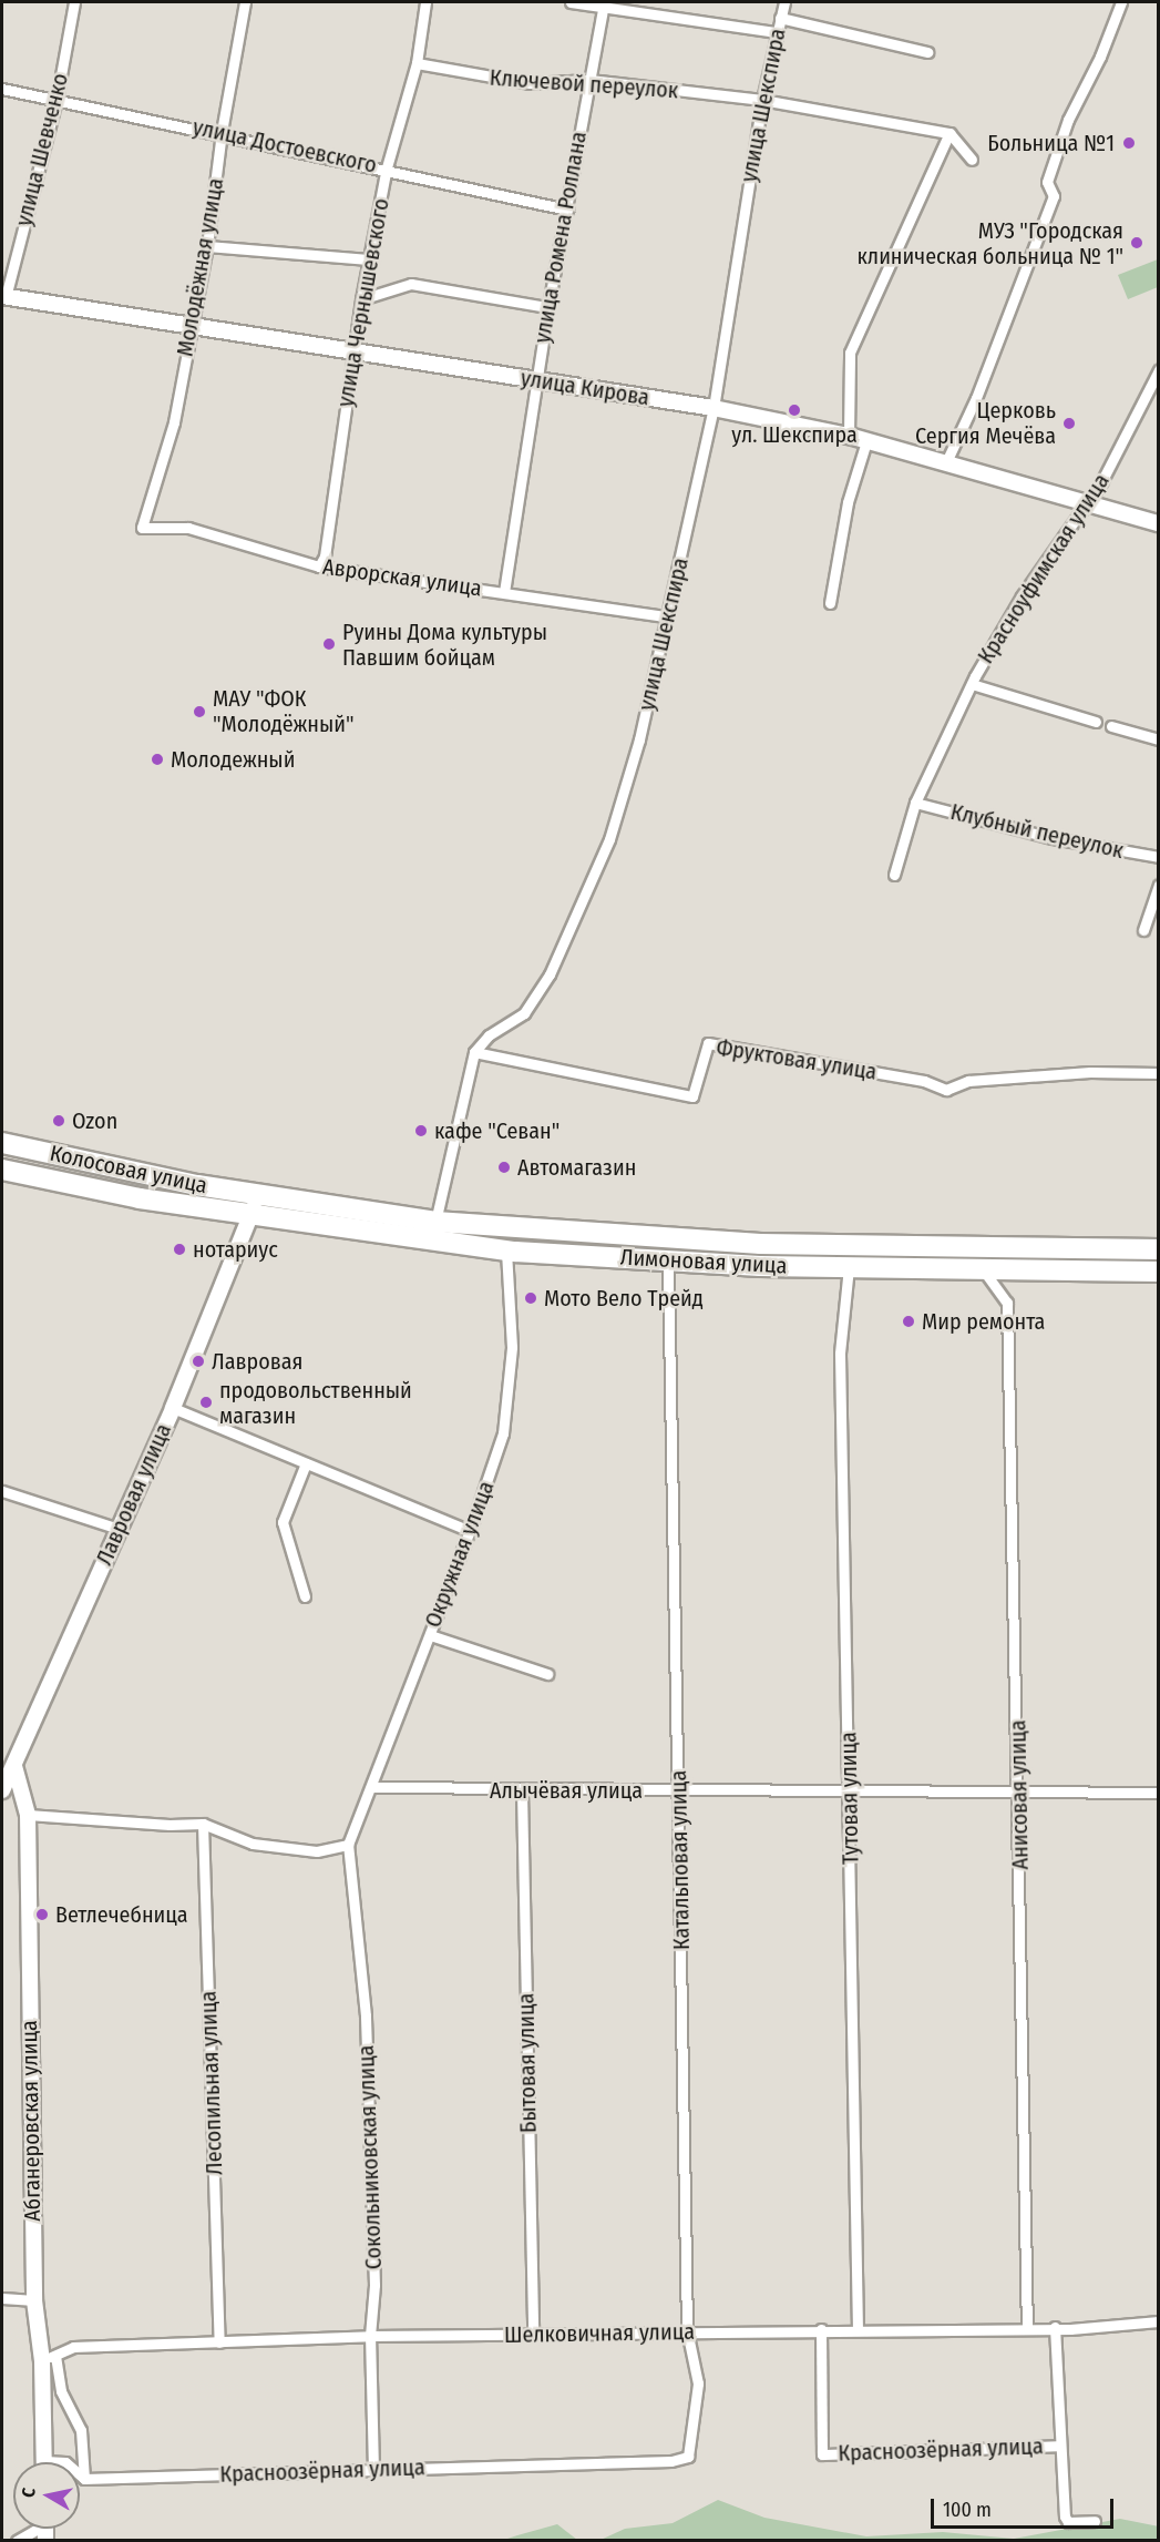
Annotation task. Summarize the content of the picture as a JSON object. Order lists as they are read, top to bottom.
{
  "streets": {
    "highway": ["Колосовая улица", "Лимоновая улица"],
    "street": [
      "Ключевой переулок",
      "улица Шекспира",
      "улица Достоевского",
      "улица Шевченко",
      "улица Ромена Роллана",
      "Молодёжная улица",
      "улица Чернышевского",
      "улица Кирова",
      "Красноуфимская улица",
      "Аврорская улица",
      "Клубный переулок",
      "Фруктовая улица",
      "Лавровая улица",
      "Окружная улица",
      "Алычёвая улица",
      "Анисовая улица",
      "Тутовая улица",
      "Катальповая улица",
      "Бытовая улица",
      "Лесопильная улица",
      "Абганеровская улица",
      "Сокольниковская улица",
      "Шелковичная улица",
      "Красноозёрная улица"
    ]
  },
  "crossings": [
    ["Ключевой переулок", "улица Шекспира"],
    ["Ключевой переулок", "улица Ромена Роллана"],
    ["Ключевой переулок", "улица Чернышевского"],
    ["улица Шекспира", "улица Кирова"],
    ["улица Шекспира", "Аврорская улица"],
    ["улица Шекспира", "Фруктовая улица"],
    ["улица Достоевского", "улица Шевченко"],
    ["улица Достоевского", "улица Ромена Роллана"],
    ["улица Достоевского", "Молодёжная улица"],
    ["улица Достоевского", "улица Чернышевского"],
    ["улица Шевченко", "улица Кирова"],
    ["улица Ромена Роллана", "улица Кирова"],
    ["улица Ромена Роллана", "Аврорская улица"],
    ["Молодёжная улица", "улица Кирова"],
    ["Молодёжная улица", "Аврорская улица"],
    ["улица Чернышевского", "улица Кирова"],
    ["улица Чернышевского", "Аврорская улица"],
    ["улица Кирова", "Красноуфимская улица"],
    ["Красноуфимская улица", "Клубный переулок"],
    ["Колосовая улица", "Лимоновая улица"],
    ["Колосовая улица", "Лавровая улица"],
    ["Лимоновая улица", "Лавровая улица"],
    ["Лимоновая улица", "Окружная улица"],
    ["Лимоновая улица", "Анисовая улица"],
    ["Лимоновая улица", "Тутовая улица"],
    ["Лимоновая улица", "Катальповая улица"],
    ["Лавровая улица", "Абганеровская улица"],
    ["Окружная улица", "Алычёвая улица"],
    ["Окружная улица", "Сокольниковская улица"],
    ["Алычёвая улица", "Анисовая улица"],
    ["Алычёвая улица", "Тутовая улица"],
    ["Алычёвая улица", "Катальповая улица"],
    ["Алычёвая улица", "Бытовая улица"],
    ["Анисовая улица", "Шелковичная улица"],
    ["Тутовая улица", "Шелковичная улица"],
    ["Катальповая улица", "Шелковичная улица"],
    ["Катальповая улица", "Красноозёрная улица"],
    ["Бытовая улица", "Шелковичная улица"],
    ["Лесопильная улица", "Шелковичная улица"],
    ["Абганеровская улица", "Шелковичная улица"],
    ["Сокольниковская улица", "Шелковичная улица"],
    ["Сокольниковская улица", "Красноозёрная улица"],
    ["Шелковичная улица", "Красноозёрная улица"]
  ],
  "places": [
    "Больница №1",
    "МУЗ \"Городская клиническая больница № 1\"",
    "ул. Шекспира",
    "Церковь Сергия Мечёва",
    "Руины Дома культуры Павшим бойцам",
    "МАУ \"ФОК \"Молодёжный\"",
    "Молодежный",
    "Ozon",
    "кафе \"Севан\"",
    "Автомагазин",
    "нотариус",
    "Мото Вело Трейд",
    "Мир ремонта",
    "Лавровая",
    "продовольственный магазин",
    "Ветлечебница"
  ],
  "scale_bar": "100 m",
  "north": "left"
}
